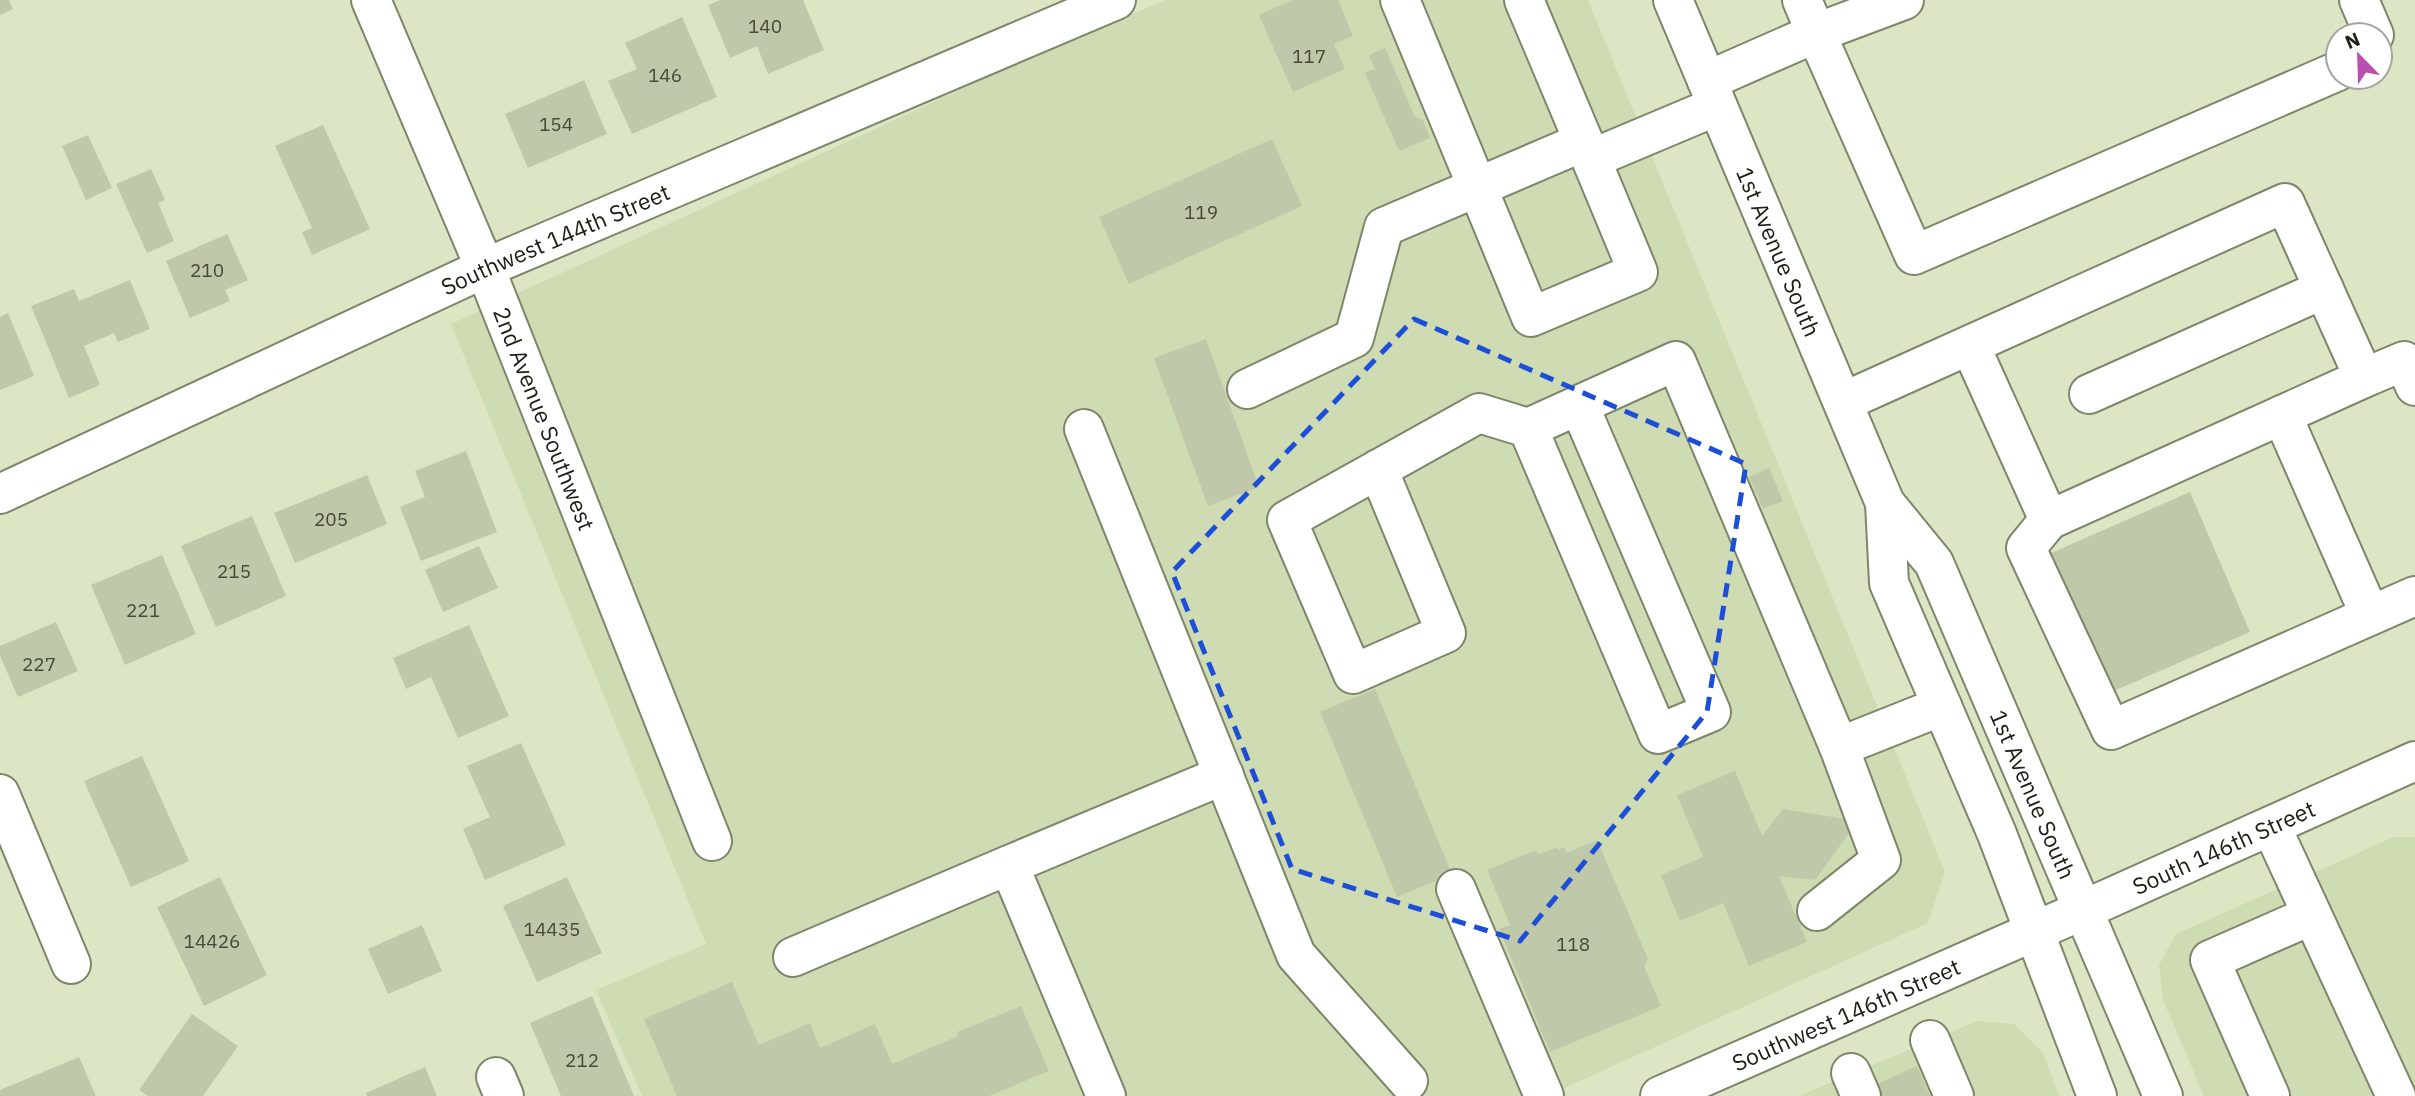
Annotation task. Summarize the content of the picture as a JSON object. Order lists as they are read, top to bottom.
{
  "streets": {
    "street": [
      "Southwest 144th Street",
      "1st Avenue South",
      "2nd Avenue Southwest",
      "South 146th Street",
      "Southwest 146th Street"
    ]
  },
  "crossings": [
    ["Southwest 144th Street", "2nd Avenue Southwest"],
    ["1st Avenue South", "South 146th Street"],
    ["1st Avenue South", "Southwest 146th Street"],
    ["South 146th Street", "Southwest 146th Street"]
  ],
  "house_numbers": [
    "140",
    "117",
    "146",
    "154",
    "119",
    "210",
    "205",
    "215",
    "221",
    "227",
    "14435",
    "14426",
    "118",
    "212"
  ],
  "north": "top left"
}
